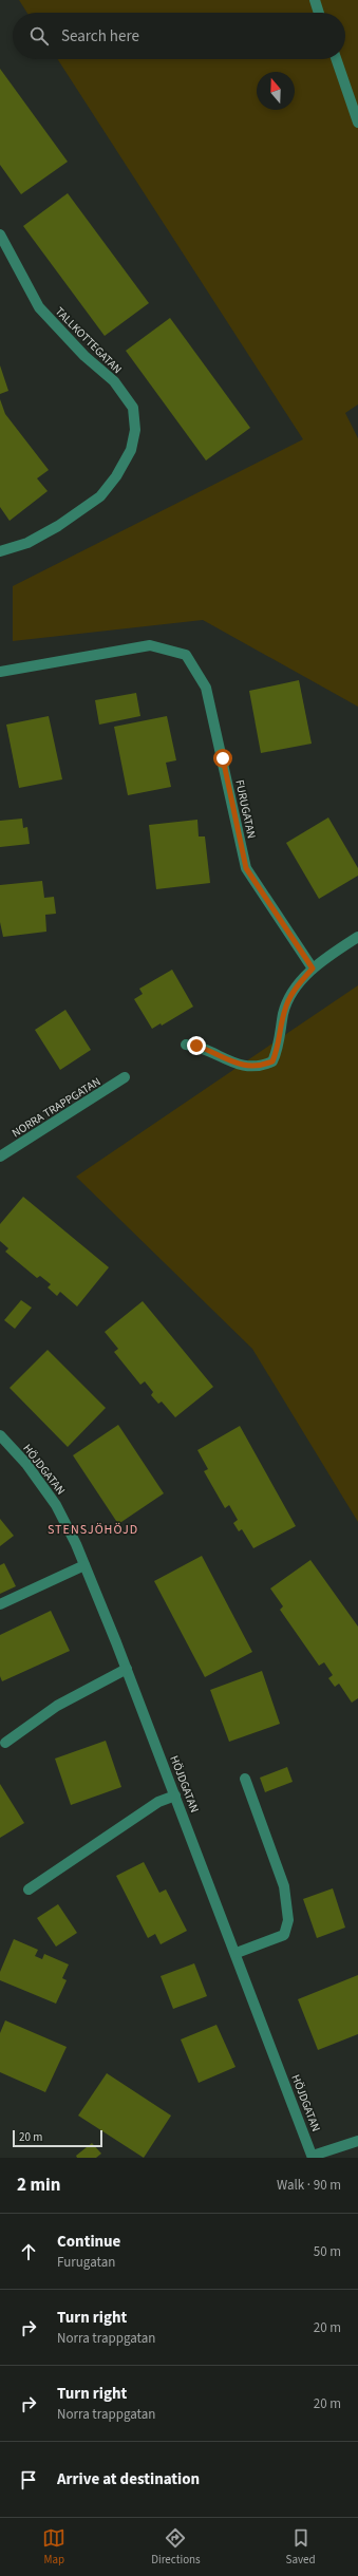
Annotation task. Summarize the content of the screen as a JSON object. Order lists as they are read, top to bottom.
{
  "streets": {
    "street": [
      "TALLKOTTEGATAN",
      "FURUGATAN",
      "NORRA TRAPPGATAN",
      "HÖJDGATAN"
    ]
  },
  "districts": ["STENSJÖHÖJD"],
  "scale_bar": "20 m",
  "north": "top",
  "page": {
    "search": "Search here",
    "scale": "20 m",
    "heading": ["2 min", "Walk · 90 m"],
    "list": [
      ["Continue", "Furugatan", "50 m"],
      ["Turn right", "Norra trappgatan", "20 m"],
      ["Turn right", "Norra trappgatan", "20 m"],
      "Arrive at destination"
    ],
    "nav": ["Map", "Directions", "Saved"]
  }
}
